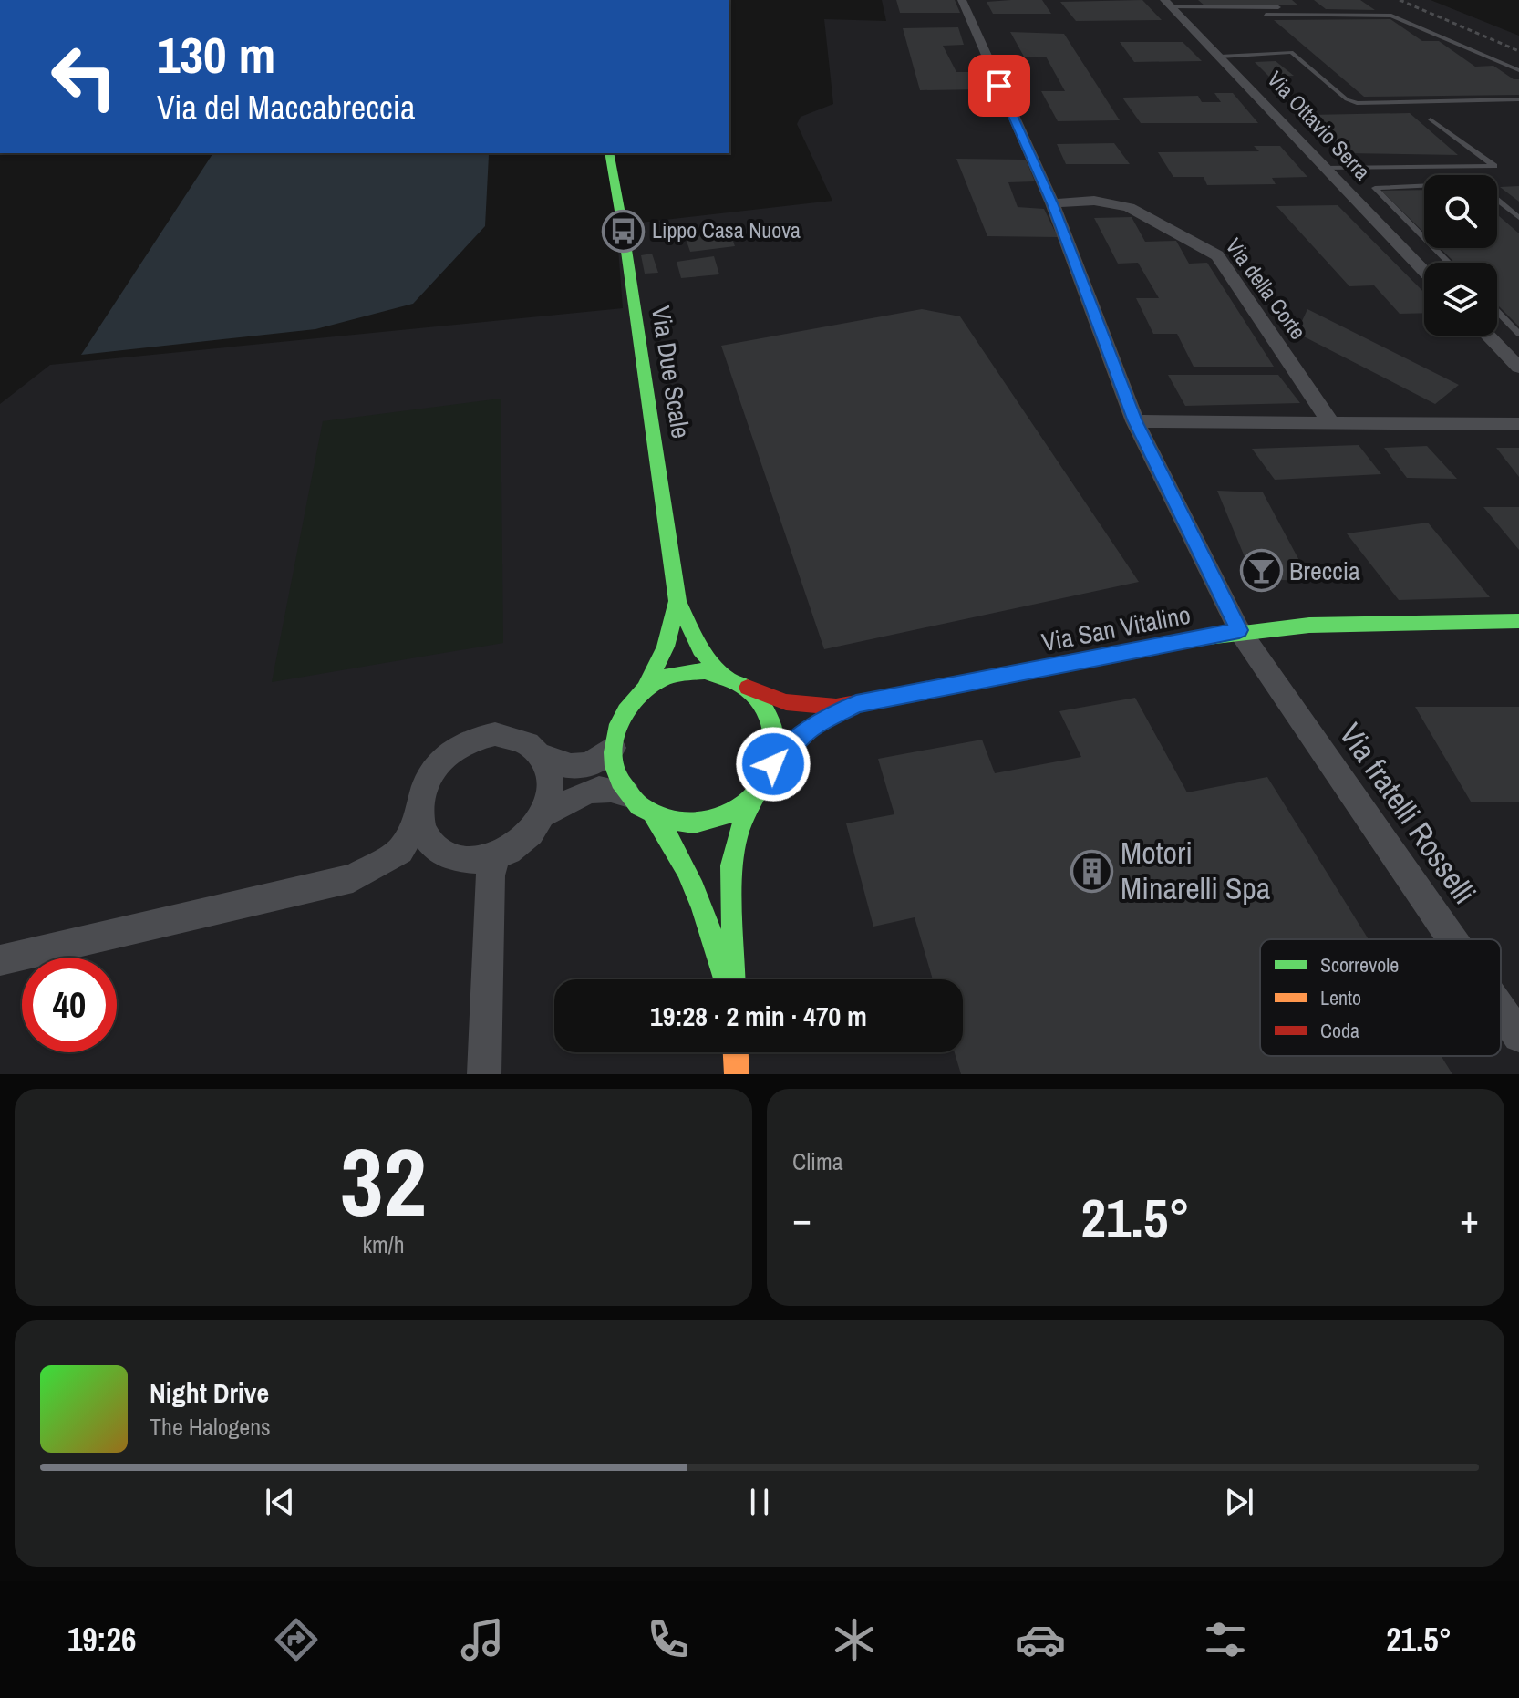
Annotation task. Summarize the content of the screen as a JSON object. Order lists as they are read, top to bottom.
{
  "streets": {
    "street": [
      "Via Ottavio Serra",
      "Via della Corte",
      "Via Due Scale",
      "Via San Vitalino",
      "Via fratelli Rosselli"
    ]
  },
  "crossings": [
    ["Via della Corte", "Via fratelli Rosselli"],
    ["Via Due Scale", "Via San Vitalino"],
    ["Via San Vitalino", "Via fratelli Rosselli"]
  ],
  "places": {
    "bus stop": ["Lippo Casa Nuova"],
    "bar": ["Breccia"],
    "building": ["Motori Minarelli Spa"]
  },
  "legend": ["Scorrevole", "Lento", "Coda"],
  "page": {
    "turn": ["130 m", "Via del Maccabreccia"],
    "limit": "40",
    "trip": "19:28 · 2 min · 470 m",
    "tile": [
      ["32", "km/h"],
      "Clima"
    ],
    "heat": ["−", "21.5°", "+"],
    "song": ["Night Drive", "The Halogens"],
    "tabs": ["19:26", "21.5°"]
  }
}
